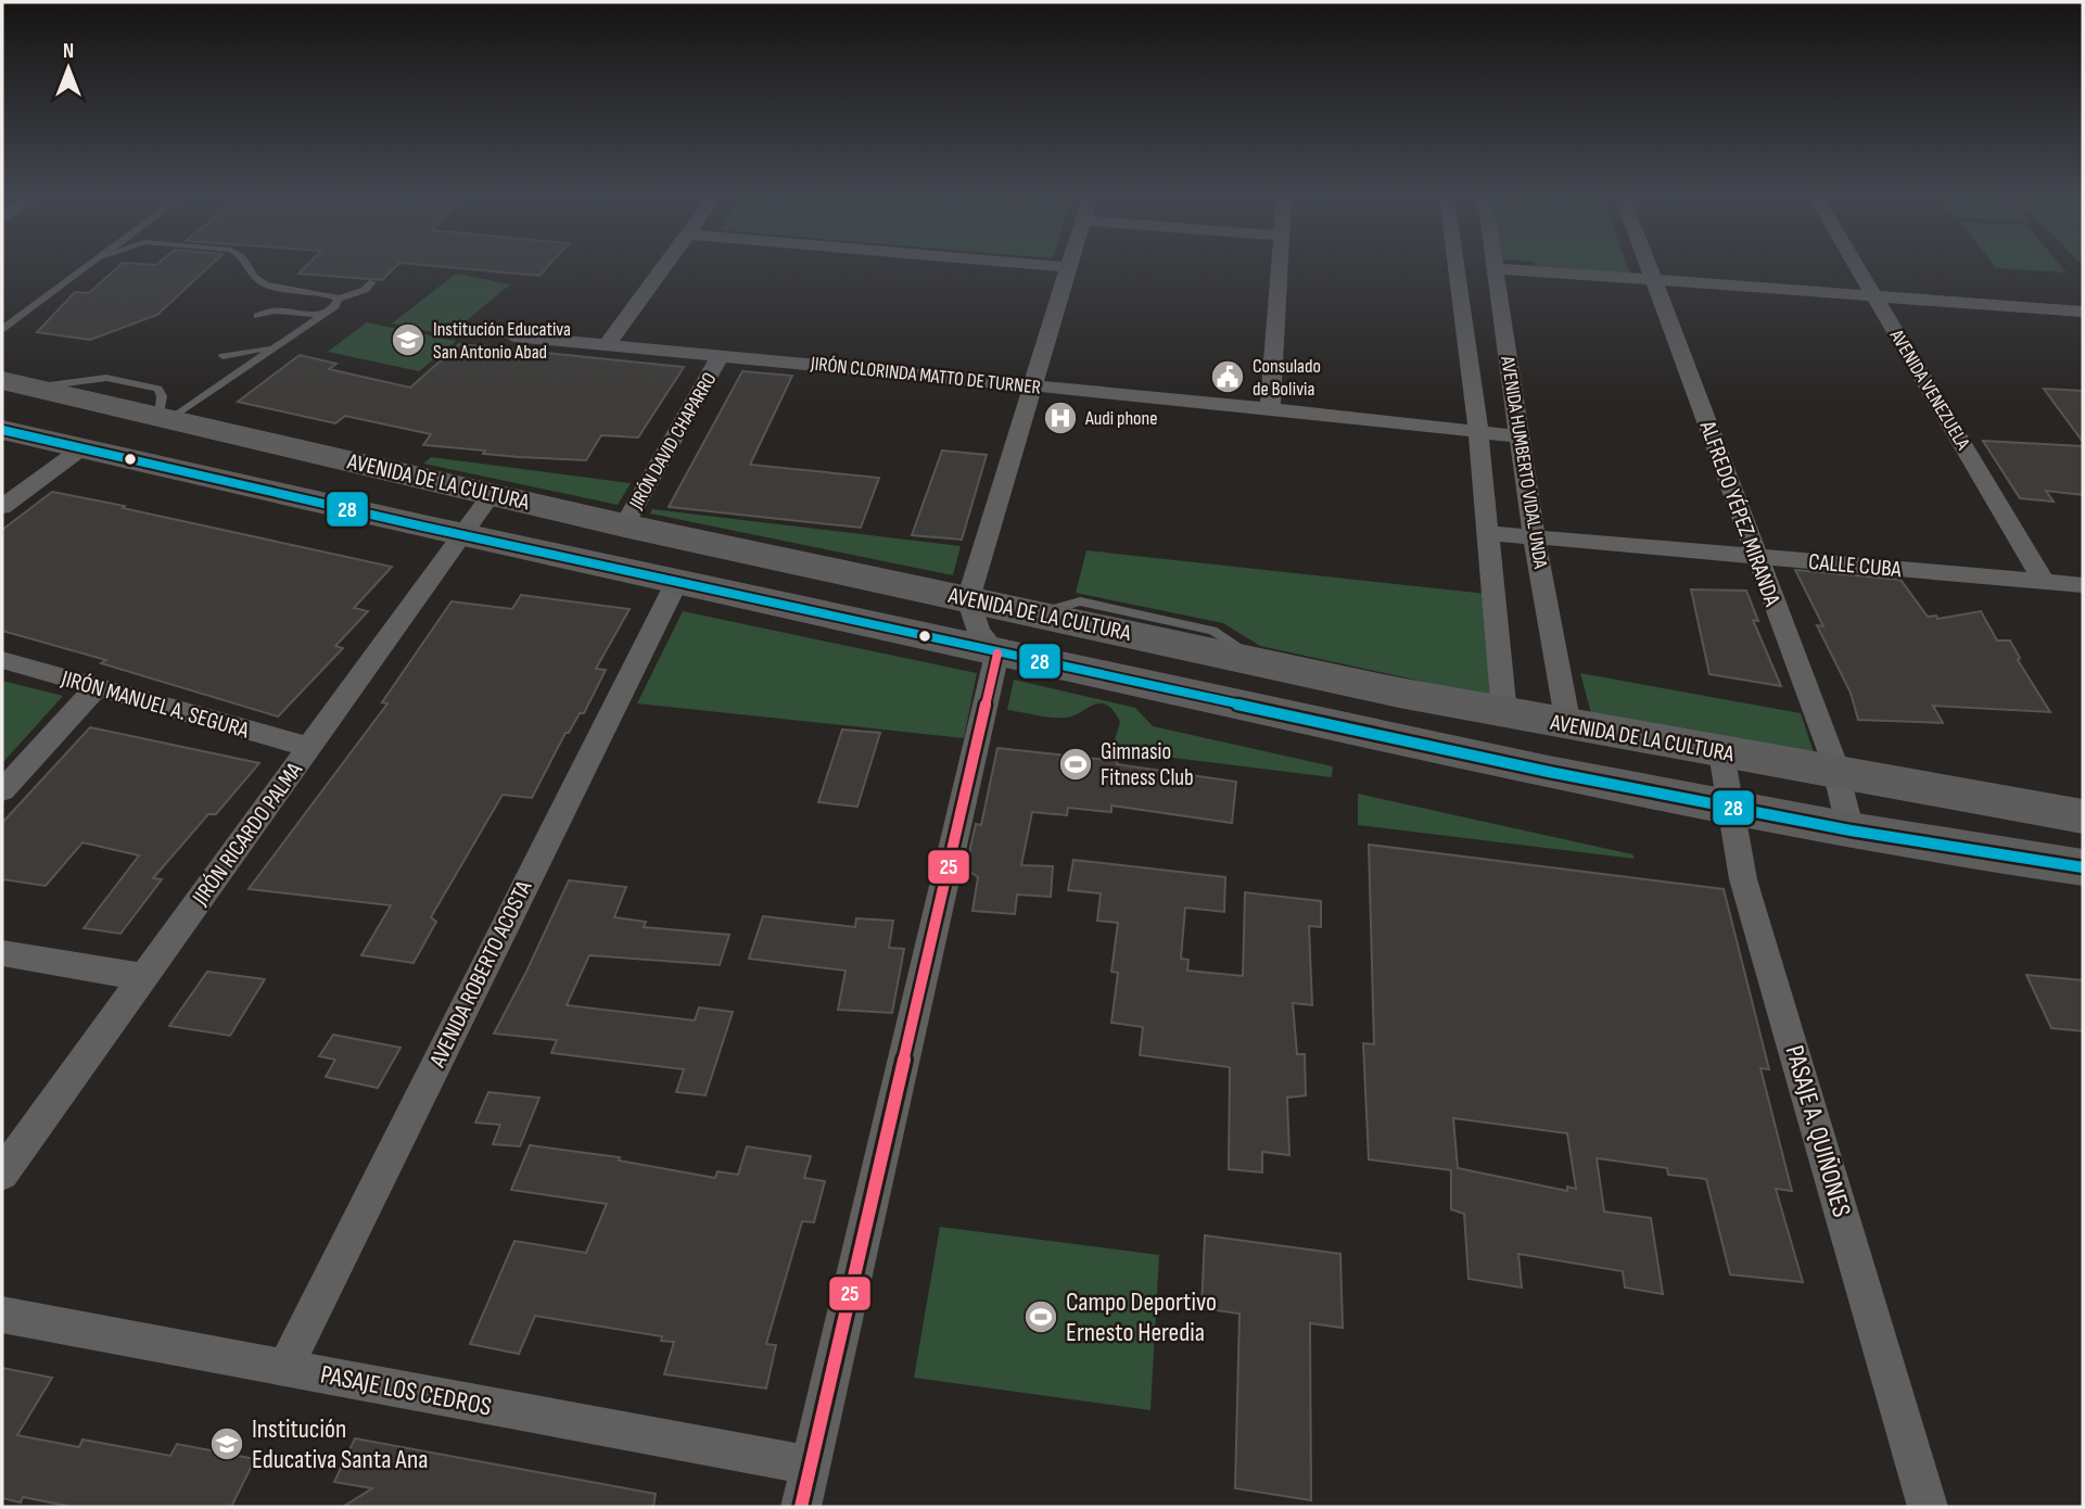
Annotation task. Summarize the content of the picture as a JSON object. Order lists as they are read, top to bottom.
{
  "streets": {
    "highway": ["AVENIDA DE LA CULTURA"],
    "street": [
      "JIRÓN CLORINDA MATTO DE TURNER",
      "AVENIDA VENEZUELA",
      "JIRÓN DAVID CHAPARRO",
      "AVENIDA HUMBERTO VIDAL UNDA",
      "ALFREDO YÉPEZ MIRANDA",
      "CALLE CUBA",
      "JIRÓN MANUEL A. SEGURA",
      "JIRÓN RICARDO PALMA",
      "AVENIDA ROBERTO ACOSTA",
      "PASAJE A. QUIÑONES",
      "PASAJE LOS CEDROS"
    ]
  },
  "crossings": [
    ["JIRÓN CLORINDA MATTO DE TURNER", "JIRÓN DAVID CHAPARRO"],
    ["JIRÓN CLORINDA MATTO DE TURNER", "AVENIDA HUMBERTO VIDAL UNDA"],
    ["AVENIDA VENEZUELA", "CALLE CUBA"],
    ["JIRÓN DAVID CHAPARRO", "AVENIDA DE LA CULTURA"],
    ["AVENIDA HUMBERTO VIDAL UNDA", "AVENIDA DE LA CULTURA"],
    ["AVENIDA HUMBERTO VIDAL UNDA", "CALLE CUBA"],
    ["AVENIDA DE LA CULTURA", "ALFREDO YÉPEZ MIRANDA"],
    ["AVENIDA DE LA CULTURA", "JIRÓN RICARDO PALMA"],
    ["AVENIDA DE LA CULTURA", "AVENIDA ROBERTO ACOSTA"],
    ["AVENIDA DE LA CULTURA", "PASAJE A. QUIÑONES"],
    ["ALFREDO YÉPEZ MIRANDA", "CALLE CUBA"],
    ["JIRÓN MANUEL A. SEGURA", "JIRÓN RICARDO PALMA"],
    ["AVENIDA ROBERTO ACOSTA", "PASAJE LOS CEDROS"]
  ],
  "places": {
    "school or university": ["Institución Educativa San Antonio Abad", "Institución Educativa Santa Ana"],
    "public building": ["Consulado de Bolivia"],
    "hospital": ["Audi phone"],
    "sports": ["Gimnasio Fitness Club", "Campo Deportivo Ernesto Heredia"]
  },
  "lines": ["transit line 28", "transit line 25"],
  "north": "top"
}
